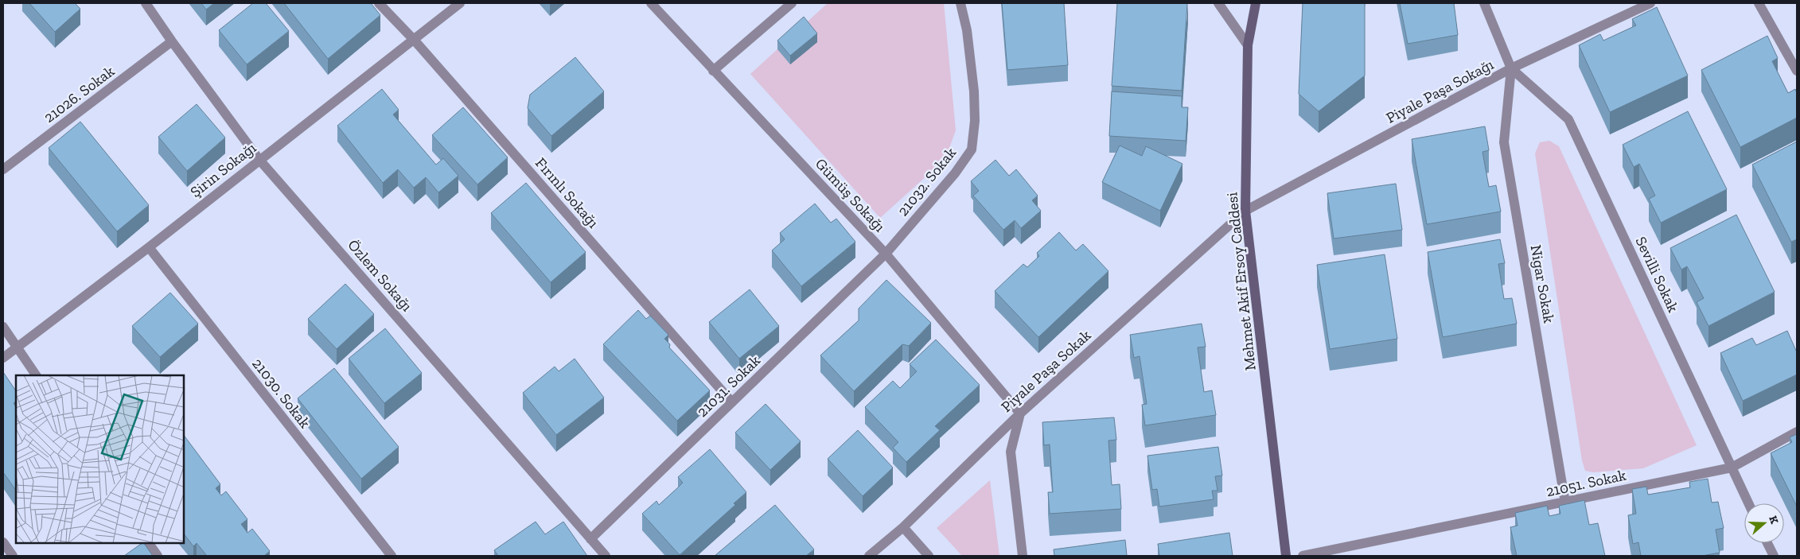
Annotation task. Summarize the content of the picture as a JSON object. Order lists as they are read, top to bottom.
{
  "streets": {
    "main road": ["Mehmet Akif Ersoy Caddesi"],
    "street": [
      "Piyale Paşa Sokağı",
      "21026. Sokak",
      "Şirin Sokağı",
      "21032. Sokak",
      "Fırınlı Sokağı",
      "Gümüş Sokağı",
      "Sevilli Sokak",
      "Özlem Sokağı",
      "Nigar Sokak",
      "Piyale Paşa Sokak",
      "21031. Sokak",
      "21030. Sokak",
      "21051. Sokak"
    ]
  },
  "crossings": [
    ["Piyale Paşa Sokağı", "Sevilli Sokak"],
    ["Piyale Paşa Sokağı", "Mehmet Akif Ersoy Caddesi"],
    ["Piyale Paşa Sokağı", "Nigar Sokak"],
    ["Piyale Paşa Sokağı", "Piyale Paşa Sokak"],
    ["21026. Sokak", "Özlem Sokağı"],
    ["Şirin Sokağı", "Fırınlı Sokağı"],
    ["Şirin Sokağı", "Özlem Sokağı"],
    ["Şirin Sokağı", "21030. Sokak"],
    ["21032. Sokak", "Gümüş Sokağı"],
    ["21032. Sokak", "21031. Sokak"],
    ["Fırınlı Sokağı", "21031. Sokak"],
    ["Gümüş Sokağı", "Piyale Paşa Sokak"],
    ["Gümüş Sokağı", "21031. Sokak"],
    ["Sevilli Sokak", "Nigar Sokak"],
    ["Sevilli Sokak", "21051. Sokak"],
    ["Özlem Sokağı", "21031. Sokak"],
    ["Mehmet Akif Ersoy Caddesi", "Piyale Paşa Sokak"],
    ["Nigar Sokak", "21051. Sokak"]
  ],
  "north": "right"
}
